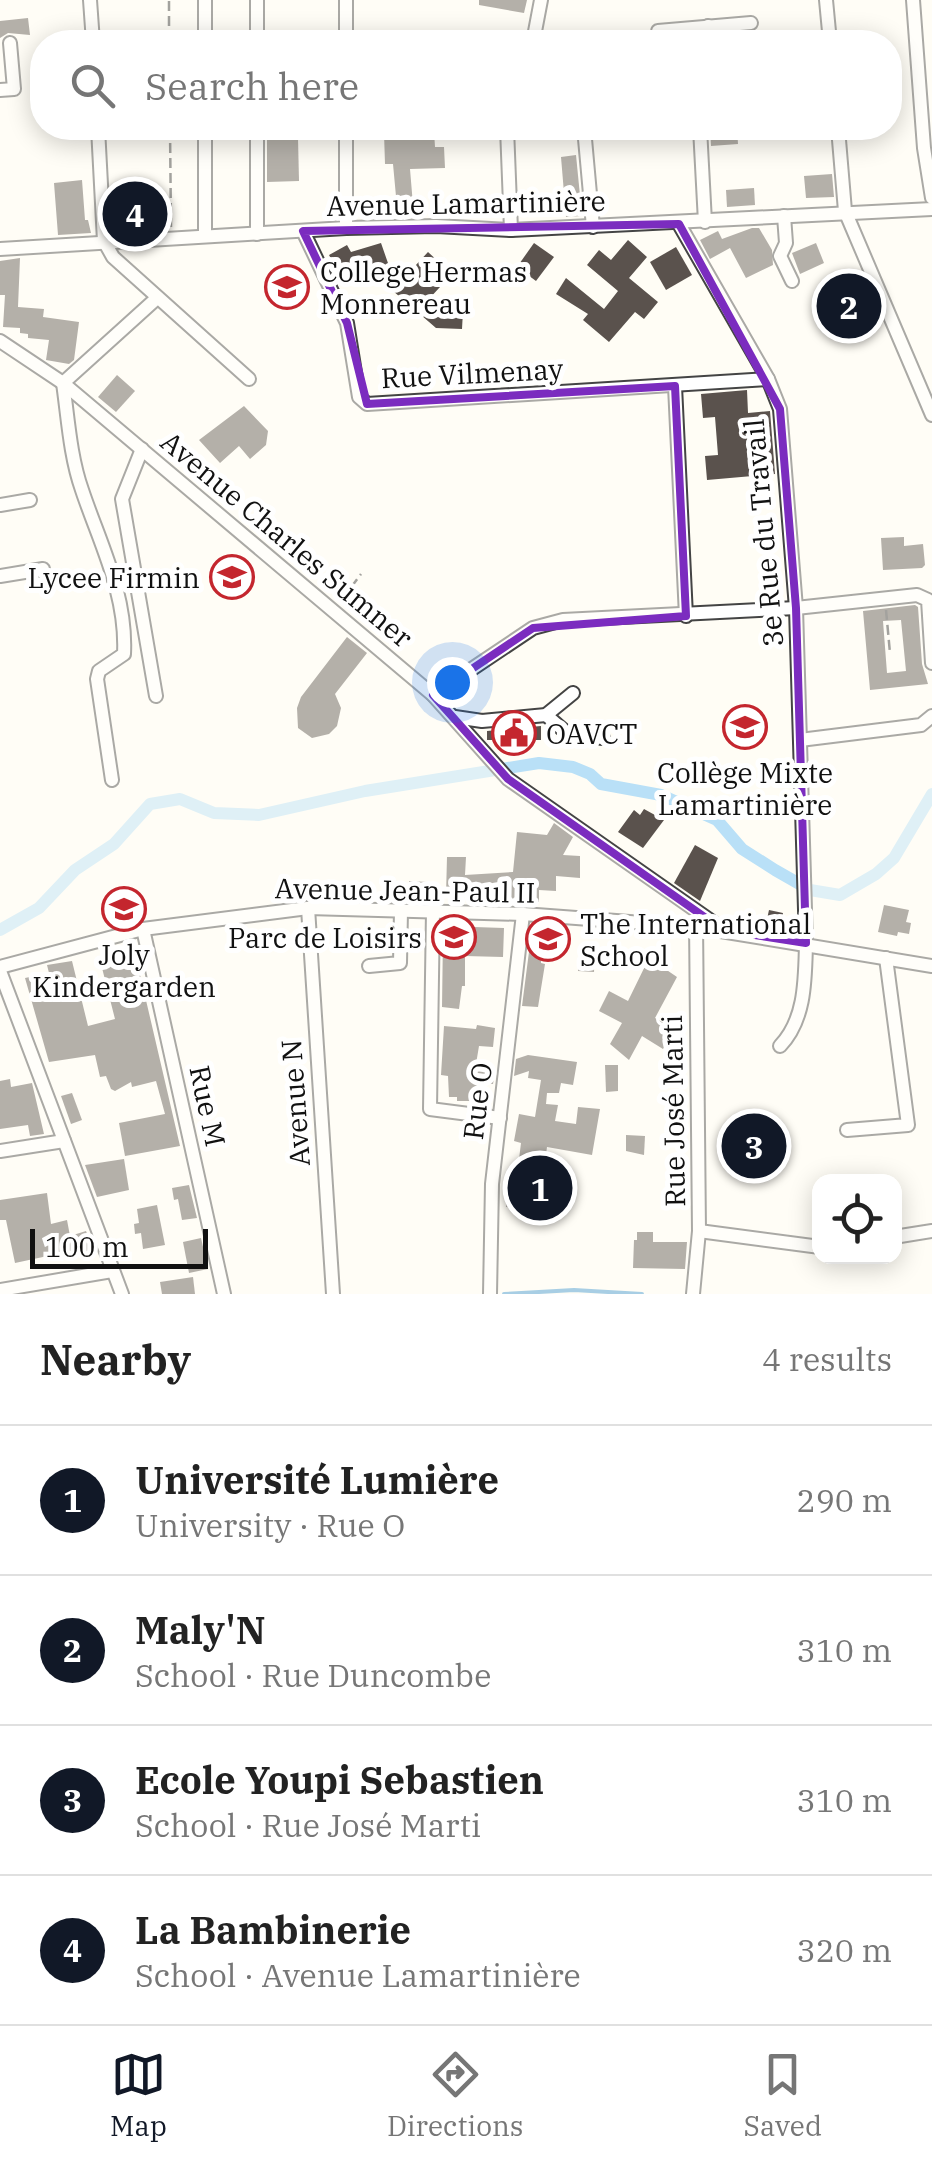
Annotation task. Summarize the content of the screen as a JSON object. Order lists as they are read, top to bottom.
{
  "streets": {
    "street": [
      "Avenue Lamartinière",
      "Rue Vilmenay",
      "3e Rue du Travail",
      "Avenue Charles Sumner",
      "Avenue Jean-Paul II",
      "Rue O",
      "Avenue N",
      "Rue M",
      "Rue José Marti"
    ]
  },
  "crossings": [
    ["Avenue Lamartinière", "Rue Vilmenay"],
    ["Avenue Lamartinière", "3e Rue du Travail"],
    ["Rue Vilmenay", "3e Rue du Travail"],
    ["3e Rue du Travail", "Avenue Jean-Paul II"],
    ["Avenue Charles Sumner", "Avenue Jean-Paul II"],
    ["Avenue Charles Sumner", "Rue José Marti"],
    ["Avenue Jean-Paul II", "Rue O"],
    ["Avenue Jean-Paul II", "Avenue N"],
    ["Avenue Jean-Paul II", "Rue M"],
    ["Avenue Jean-Paul II", "Rue José Marti"]
  ],
  "places": {
    "school or university": [
      "College Hermas Monnereau",
      "Lycee Firmin",
      "Collège Mixte Lamartinière",
      "Joly Kindergarden",
      "Parc de Loisirs",
      "The International School"
    ],
    "public building": ["OAVCT"]
  },
  "scale_bar": "100 m",
  "page": {
    "search": "Search here",
    "pins": [
      "4",
      "2",
      "3",
      "1"
    ],
    "scale": "100 m",
    "heading": ["Nearby", "4 results"],
    "list": [
      {
        "mark": "1",
        "name": "Université Lumière",
        "note": "University · Rue O",
        "value": "290 m"
      },
      {
        "mark": "2",
        "name": "Maly'N",
        "note": "School · Rue Duncombe",
        "value": "310 m"
      },
      {
        "mark": "3",
        "name": "Ecole Youpi Sebastien",
        "note": "School · Rue José Marti",
        "value": "310 m"
      },
      {
        "mark": "4",
        "name": "La Bambinerie",
        "note": "School · Avenue Lamartinière",
        "value": "320 m"
      }
    ],
    "nav": ["Map", "Directions", "Saved"]
  }
}
